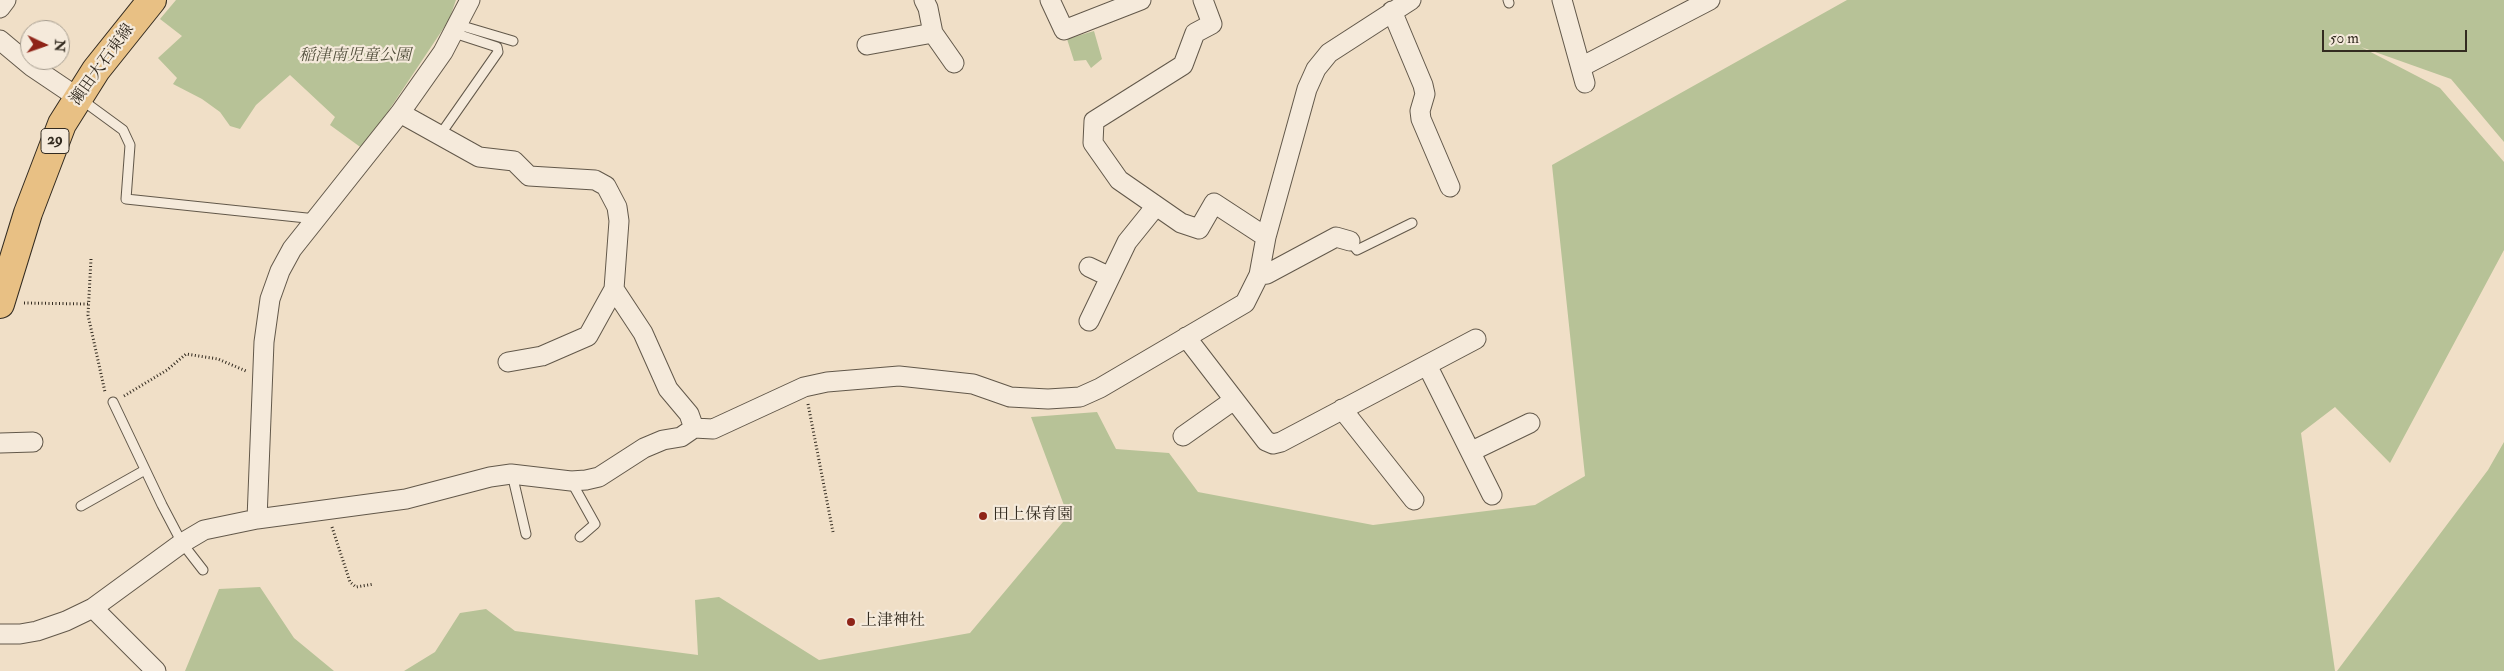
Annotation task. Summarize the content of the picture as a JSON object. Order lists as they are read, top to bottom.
{
  "streets": {
    "main road": ["瀬田大石東線", "29"]
  },
  "parks": ["稲津南児童公園"],
  "places": ["田上保育園", "上津神社"],
  "scale_bar": "50 m",
  "north": "right"
}
